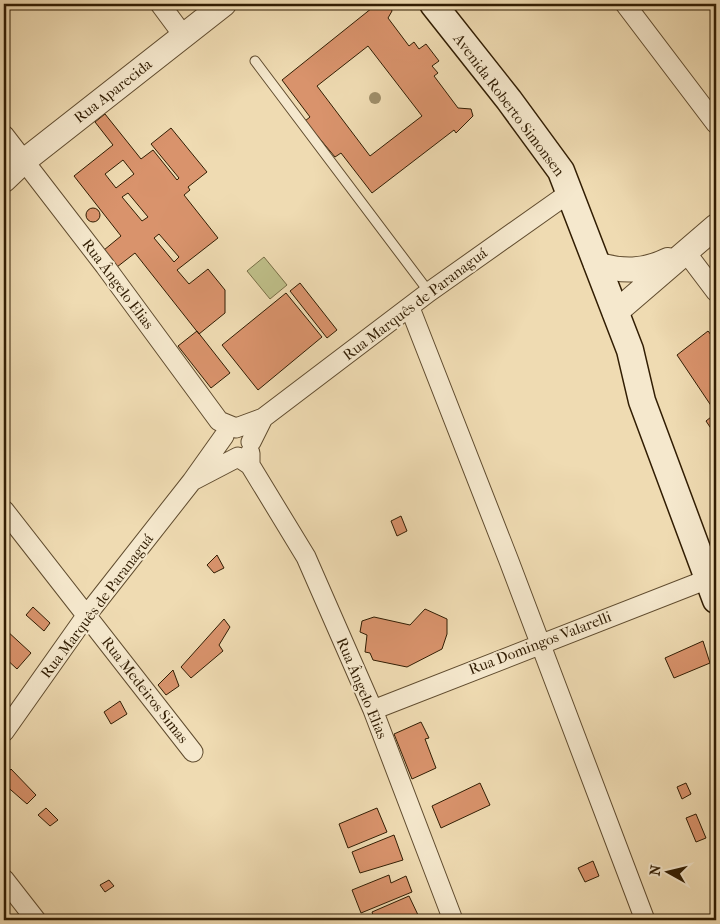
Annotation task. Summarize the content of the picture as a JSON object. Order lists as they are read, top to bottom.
{
  "streets": {
    "main road": ["Avenida Roberto Simonsen"],
    "street": [
      "Rua Aparecida",
      "Rua Ângelo Elias",
      "Rua Marquês de Paranaguá",
      "Rua Domingos Valarelli",
      "Rua Medeiros Simas"
    ]
  },
  "crossings": [
    ["Rua Aparecida", "Rua Ângelo Elias"],
    ["Avenida Roberto Simonsen", "Rua Marquês de Paranaguá"],
    ["Avenida Roberto Simonsen", "Rua Domingos Valarelli"],
    ["Rua Ângelo Elias", "Rua Marquês de Paranaguá"],
    ["Rua Ângelo Elias", "Rua Domingos Valarelli"],
    ["Rua Marquês de Paranaguá", "Rua Medeiros Simas"]
  ],
  "north": "left"
}
